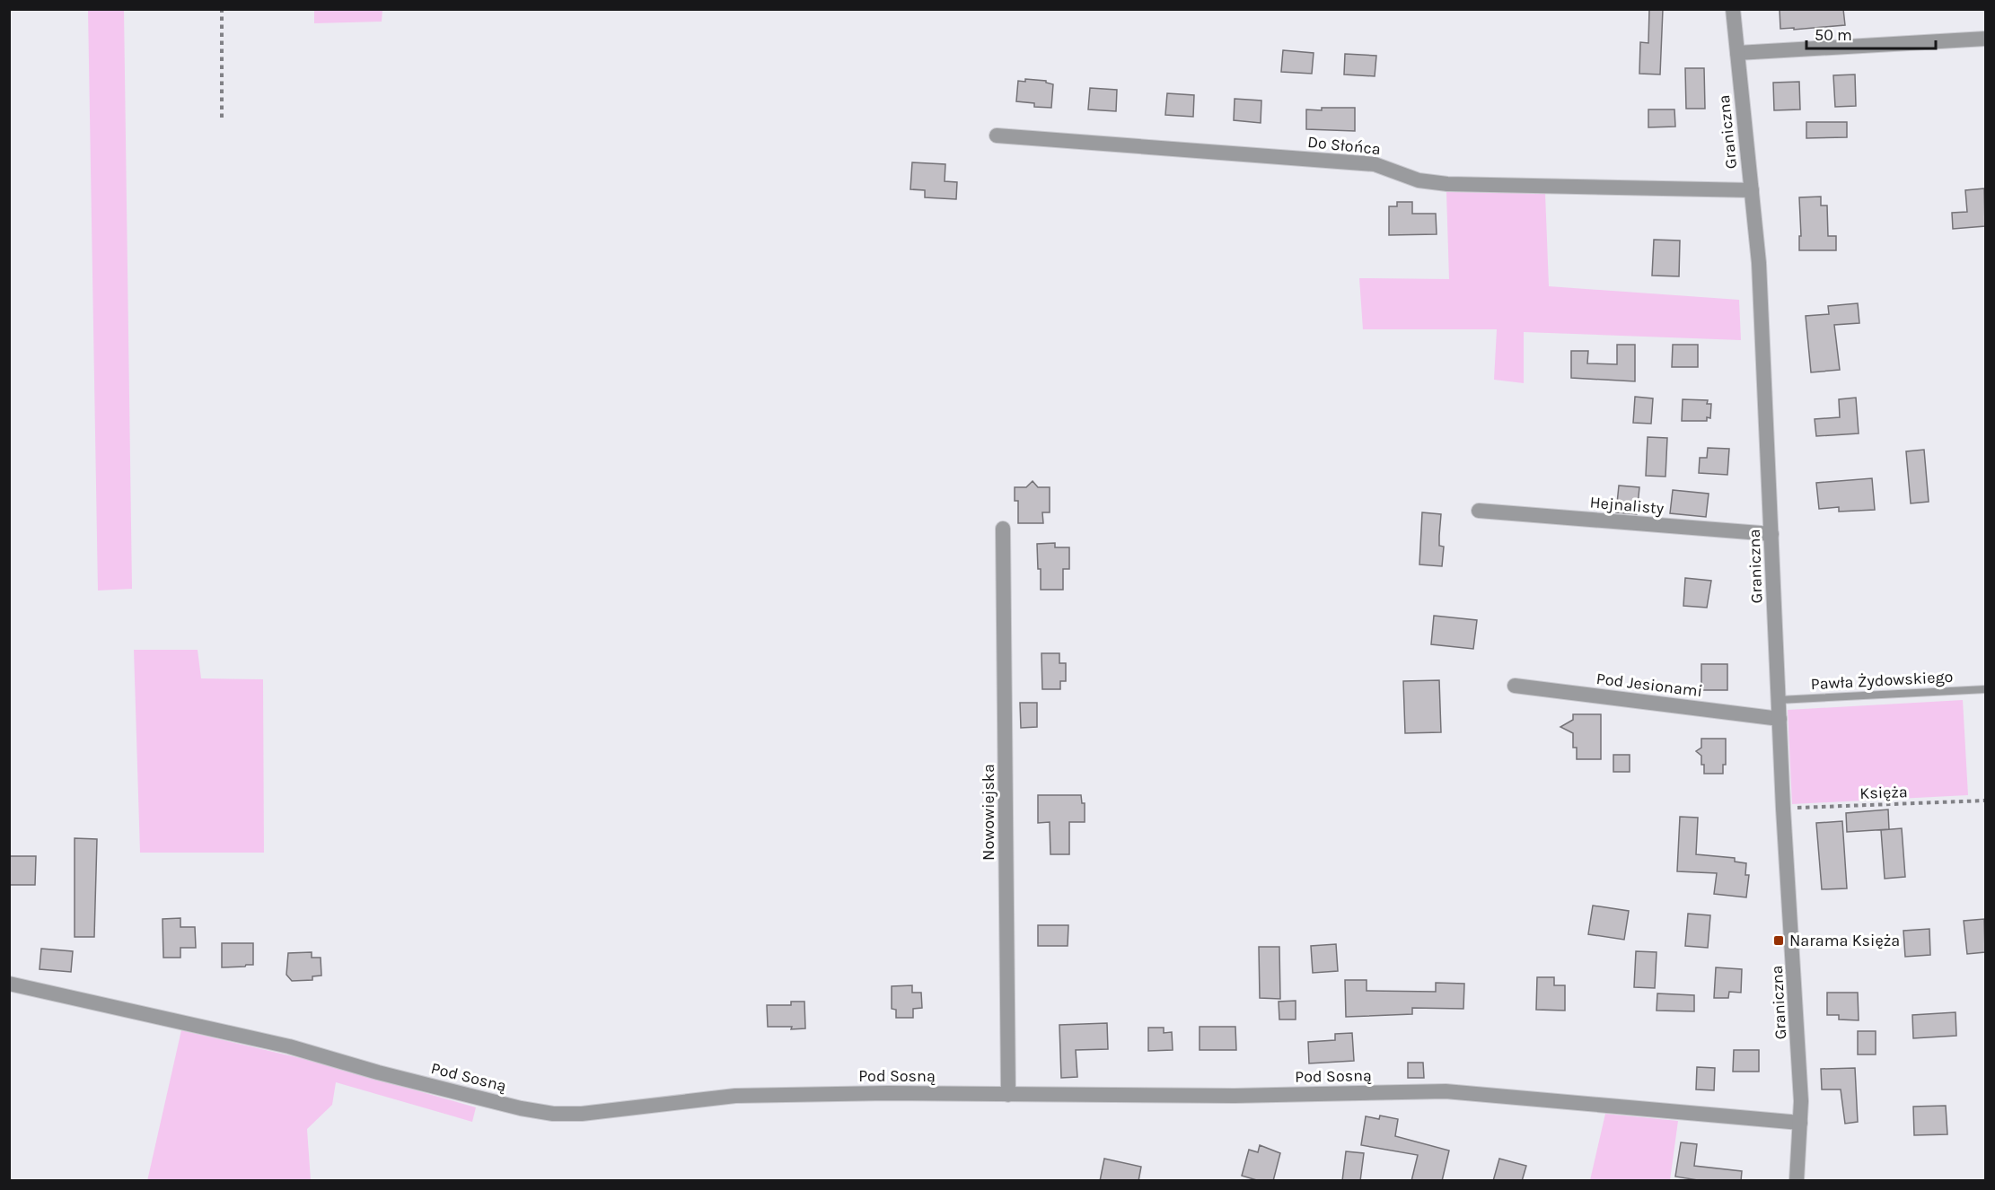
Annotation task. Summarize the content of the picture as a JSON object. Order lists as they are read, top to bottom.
{
  "streets": {
    "street": [
      "Graniczna",
      "Do Słońca",
      "Hejnalisty",
      "Pod Jesionami",
      "Nowowiejska",
      "Pod Sosną"
    ],
    "lane": ["Pawła Żydowskiego"],
    "path": ["Księża"]
  },
  "crossings": [
    ["Graniczna", "Do Słońca"],
    ["Graniczna", "Hejnalisty"],
    ["Graniczna", "Pawła Żydowskiego"],
    ["Graniczna", "Pod Jesionami"],
    ["Graniczna", "Księża"],
    ["Graniczna", "Pod Sosną"],
    ["Nowowiejska", "Pod Sosną"]
  ],
  "places": {
    "transit": ["Narama Księża"]
  },
  "scale_bar": "50 m"
}
